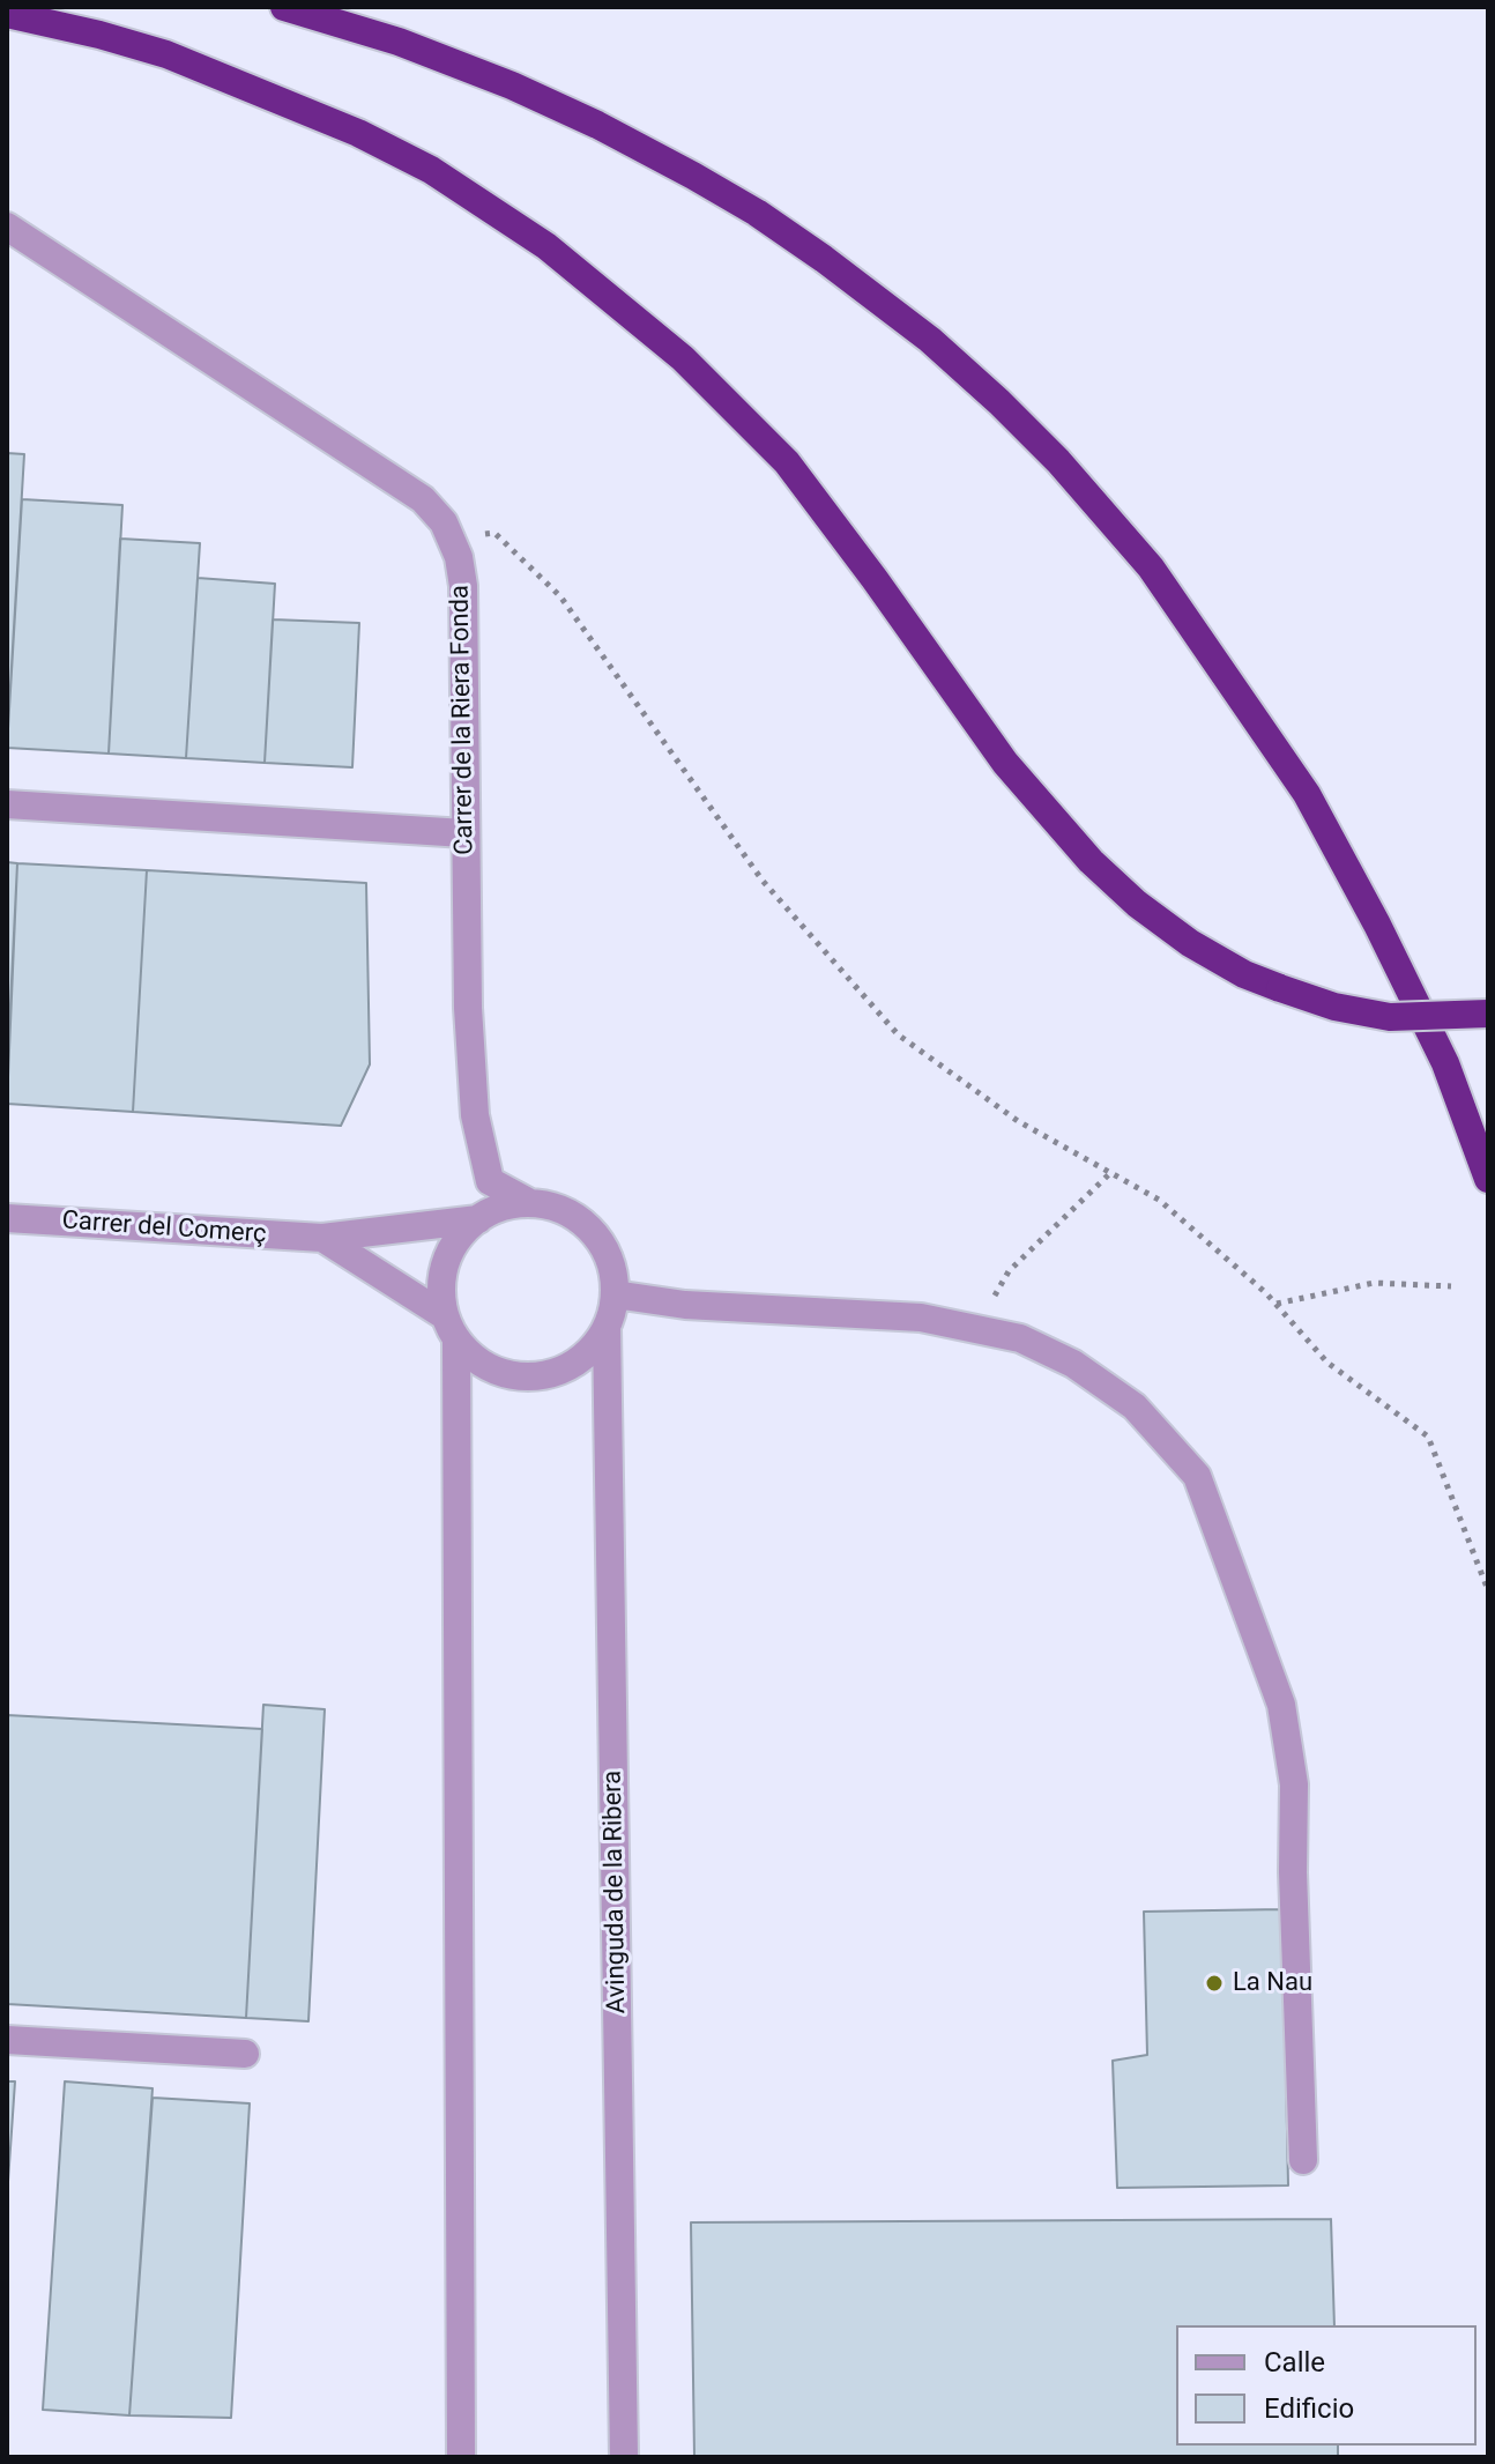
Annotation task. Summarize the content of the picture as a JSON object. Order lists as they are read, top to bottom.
{
  "streets": {
    "street": ["Carrer de la Riera Fonda", "Carrer del Comerç", "Avinguda de la Ribera"]
  },
  "crossings": [
    ["Carrer de la Riera Fonda", "Carrer del Comerç"],
    ["Carrer de la Riera Fonda", "Avinguda de la Ribera"],
    ["Carrer del Comerç", "Avinguda de la Ribera"]
  ],
  "places": ["La Nau"],
  "legend": ["Calle", "Edificio"]
}
